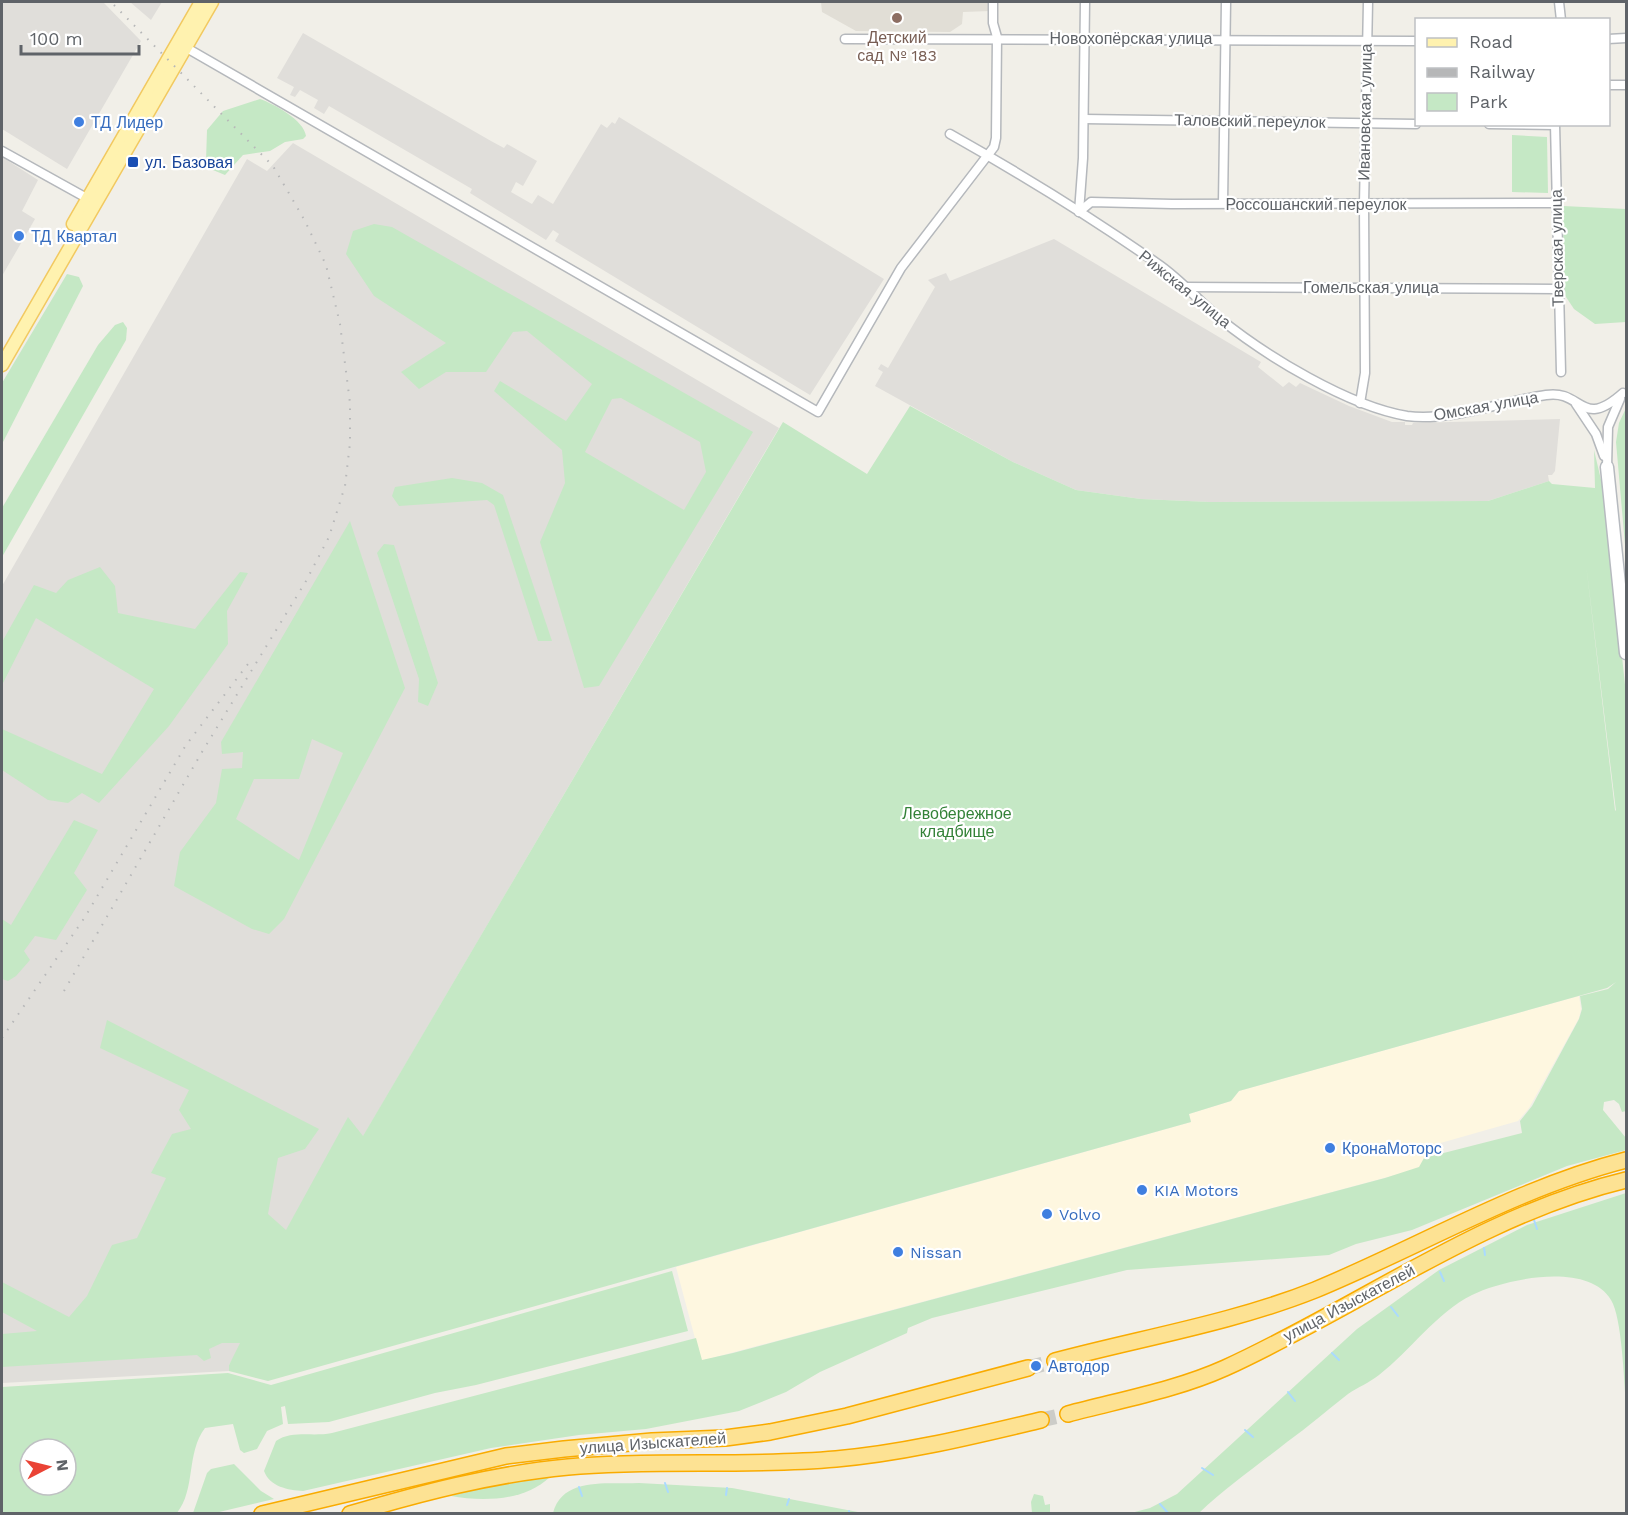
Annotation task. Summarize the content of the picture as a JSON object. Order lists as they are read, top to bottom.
{
  "streets": {
    "highway": ["улица Изыскателей"],
    "street": [
      "Новохопёрская улица",
      "Ивановская улица",
      "Таловский переулок",
      "Россошанский переулок",
      "Тверская улица",
      "Гомельская улица",
      "Рижская улица",
      "Омская улица"
    ]
  },
  "crossings": [
    ["Новохопёрская улица", "Ивановская улица"],
    ["Ивановская улица", "Таловский переулок"],
    ["Ивановская улица", "Россошанский переулок"],
    ["Ивановская улица", "Гомельская улица"],
    ["Ивановская улица", "Рижская улица"],
    ["Ивановская улица", "Омская улица"],
    ["Россошанский переулок", "Тверская улица"],
    ["Россошанский переулок", "Рижская улица"],
    ["Тверская улица", "Гомельская улица"],
    ["Гомельская улица", "Рижская улица"],
    ["Рижская улица", "Омская улица"]
  ],
  "parks": ["Левобережное кладбище"],
  "places": {
    "other": [
      "Детский сад № 183",
      "ТД Лидер",
      "ТД Квартал",
      "КронаМоторс",
      "KIA Motors",
      "Volvo",
      "Nissan",
      "Автодор"
    ],
    "transit": ["ул. Базовая"]
  },
  "legend": ["Road", "Railway", "Park"],
  "scale_bar": "100 m",
  "north": "right"
}
